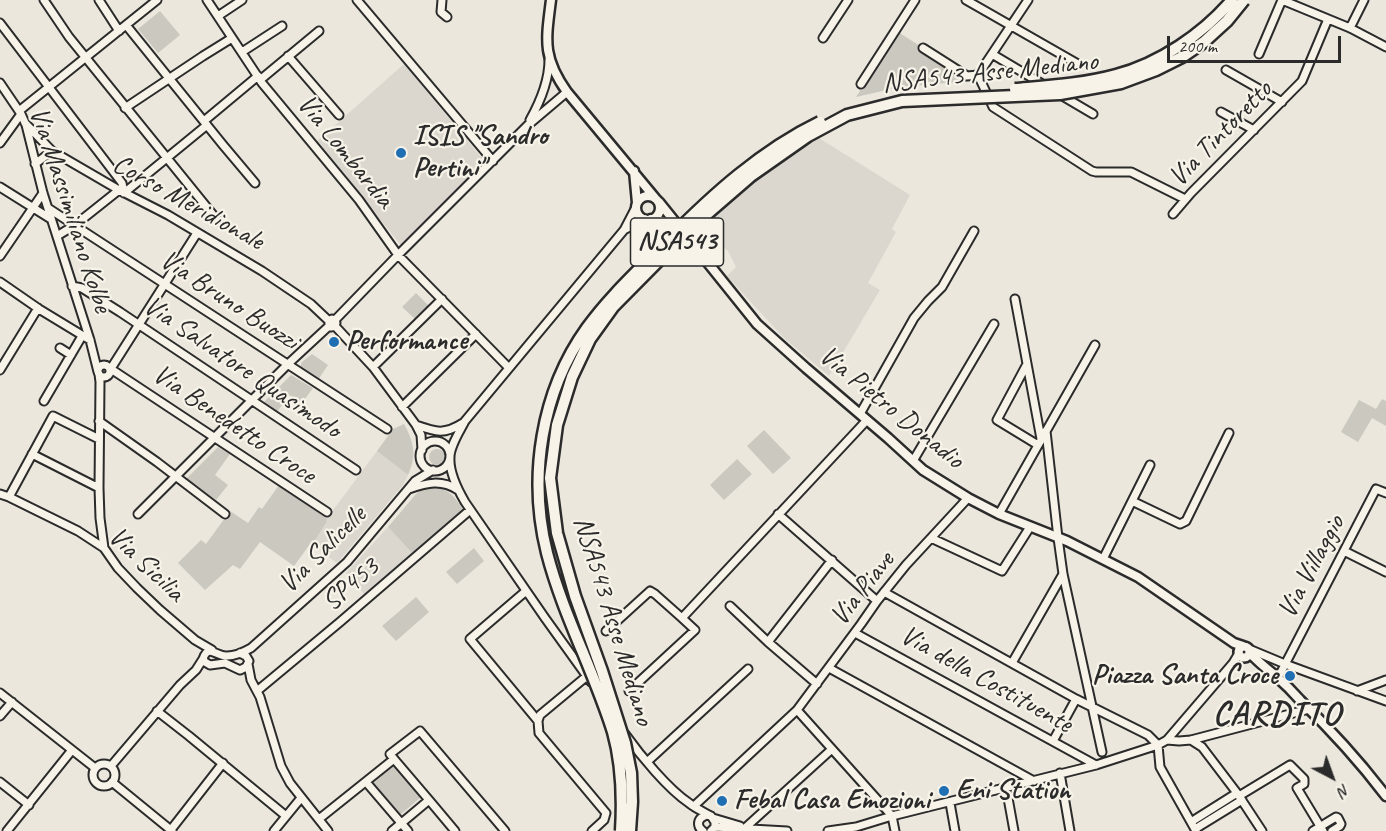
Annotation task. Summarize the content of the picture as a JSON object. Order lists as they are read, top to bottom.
{
  "streets": {
    "highway": ["NSA543 Asse Mediano", "NSA543"],
    "main road": ["Via Pietro Donadio"],
    "street": [
      "Via Tintoretto",
      "Via Lombardia",
      "Corso Meridionale",
      "Via Massimiliano Kolbe",
      "Via Bruno Buozzi",
      "Via Salvatore Quasimodo",
      "Via Benedetto Croce",
      "Via Salicelle",
      "Via Sicilia",
      "Via Villaggio",
      "SP453",
      "Via Piave",
      "Via della Costituente"
    ]
  },
  "crossings": [
    ["Corso Meridionale", "Via Massimiliano Kolbe"],
    ["Via Massimiliano Kolbe", "Via Bruno Buozzi"],
    ["Via Massimiliano Kolbe", "Via Salvatore Quasimodo"],
    ["Via Massimiliano Kolbe", "Via Benedetto Croce"],
    ["Via Massimiliano Kolbe", "Via Sicilia"],
    ["Via Pietro Donadio", "Via Villaggio"],
    ["Via Pietro Donadio", "Via Piave"],
    ["Via Salicelle", "SP453"],
    ["Via Piave", "Via della Costituente"]
  ],
  "districts": ["CARDITO"],
  "places": [
    "ISIS \"Sandro Pertini\"",
    "Performance",
    "Piazza Santa Croce",
    "Eni Station",
    "Febal Casa Emozioni"
  ],
  "scale_bar": "200 m",
  "north": "bottom right"
}
